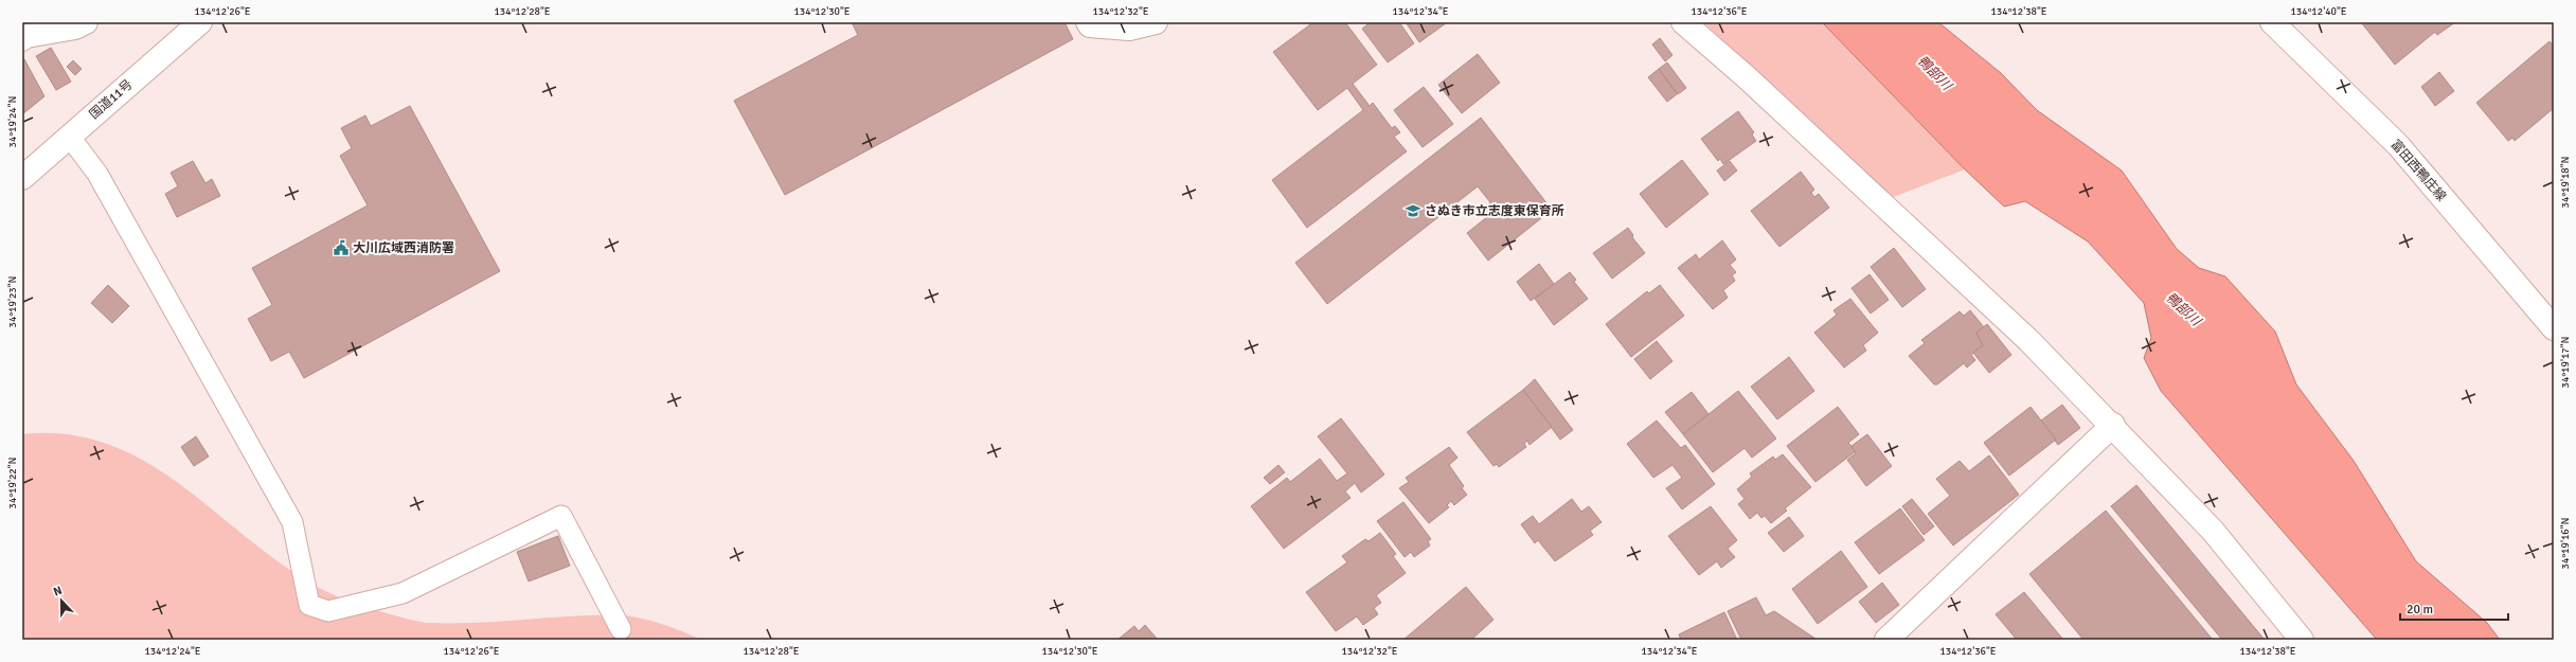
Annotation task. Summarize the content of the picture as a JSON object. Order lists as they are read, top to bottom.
{
  "streets": {
    "main road": ["国道11号", "富田西鴨庄線"]
  },
  "water": ["鴨部川"],
  "places": {
    "school or university": ["さぬき市立志度東保育所"],
    "public building": ["大川広域西消防署"]
  },
  "scale_bar": "20 m",
  "north": "top",
  "coordinates": [
    "134°12'26\"E",
    "134°12'28\"E",
    "134°12'30\"E",
    "134°12'32\"E",
    "134°12'34\"E",
    "134°12'36\"E",
    "134°12'38\"E",
    "134°12'40\"E",
    "34°19'24\"N",
    "34°19'18\"N",
    "34°19'23\"N",
    "34°19'17\"N",
    "34°19'22\"N",
    "34°19'16\"N",
    "134°12'24\"E"
  ]
}
